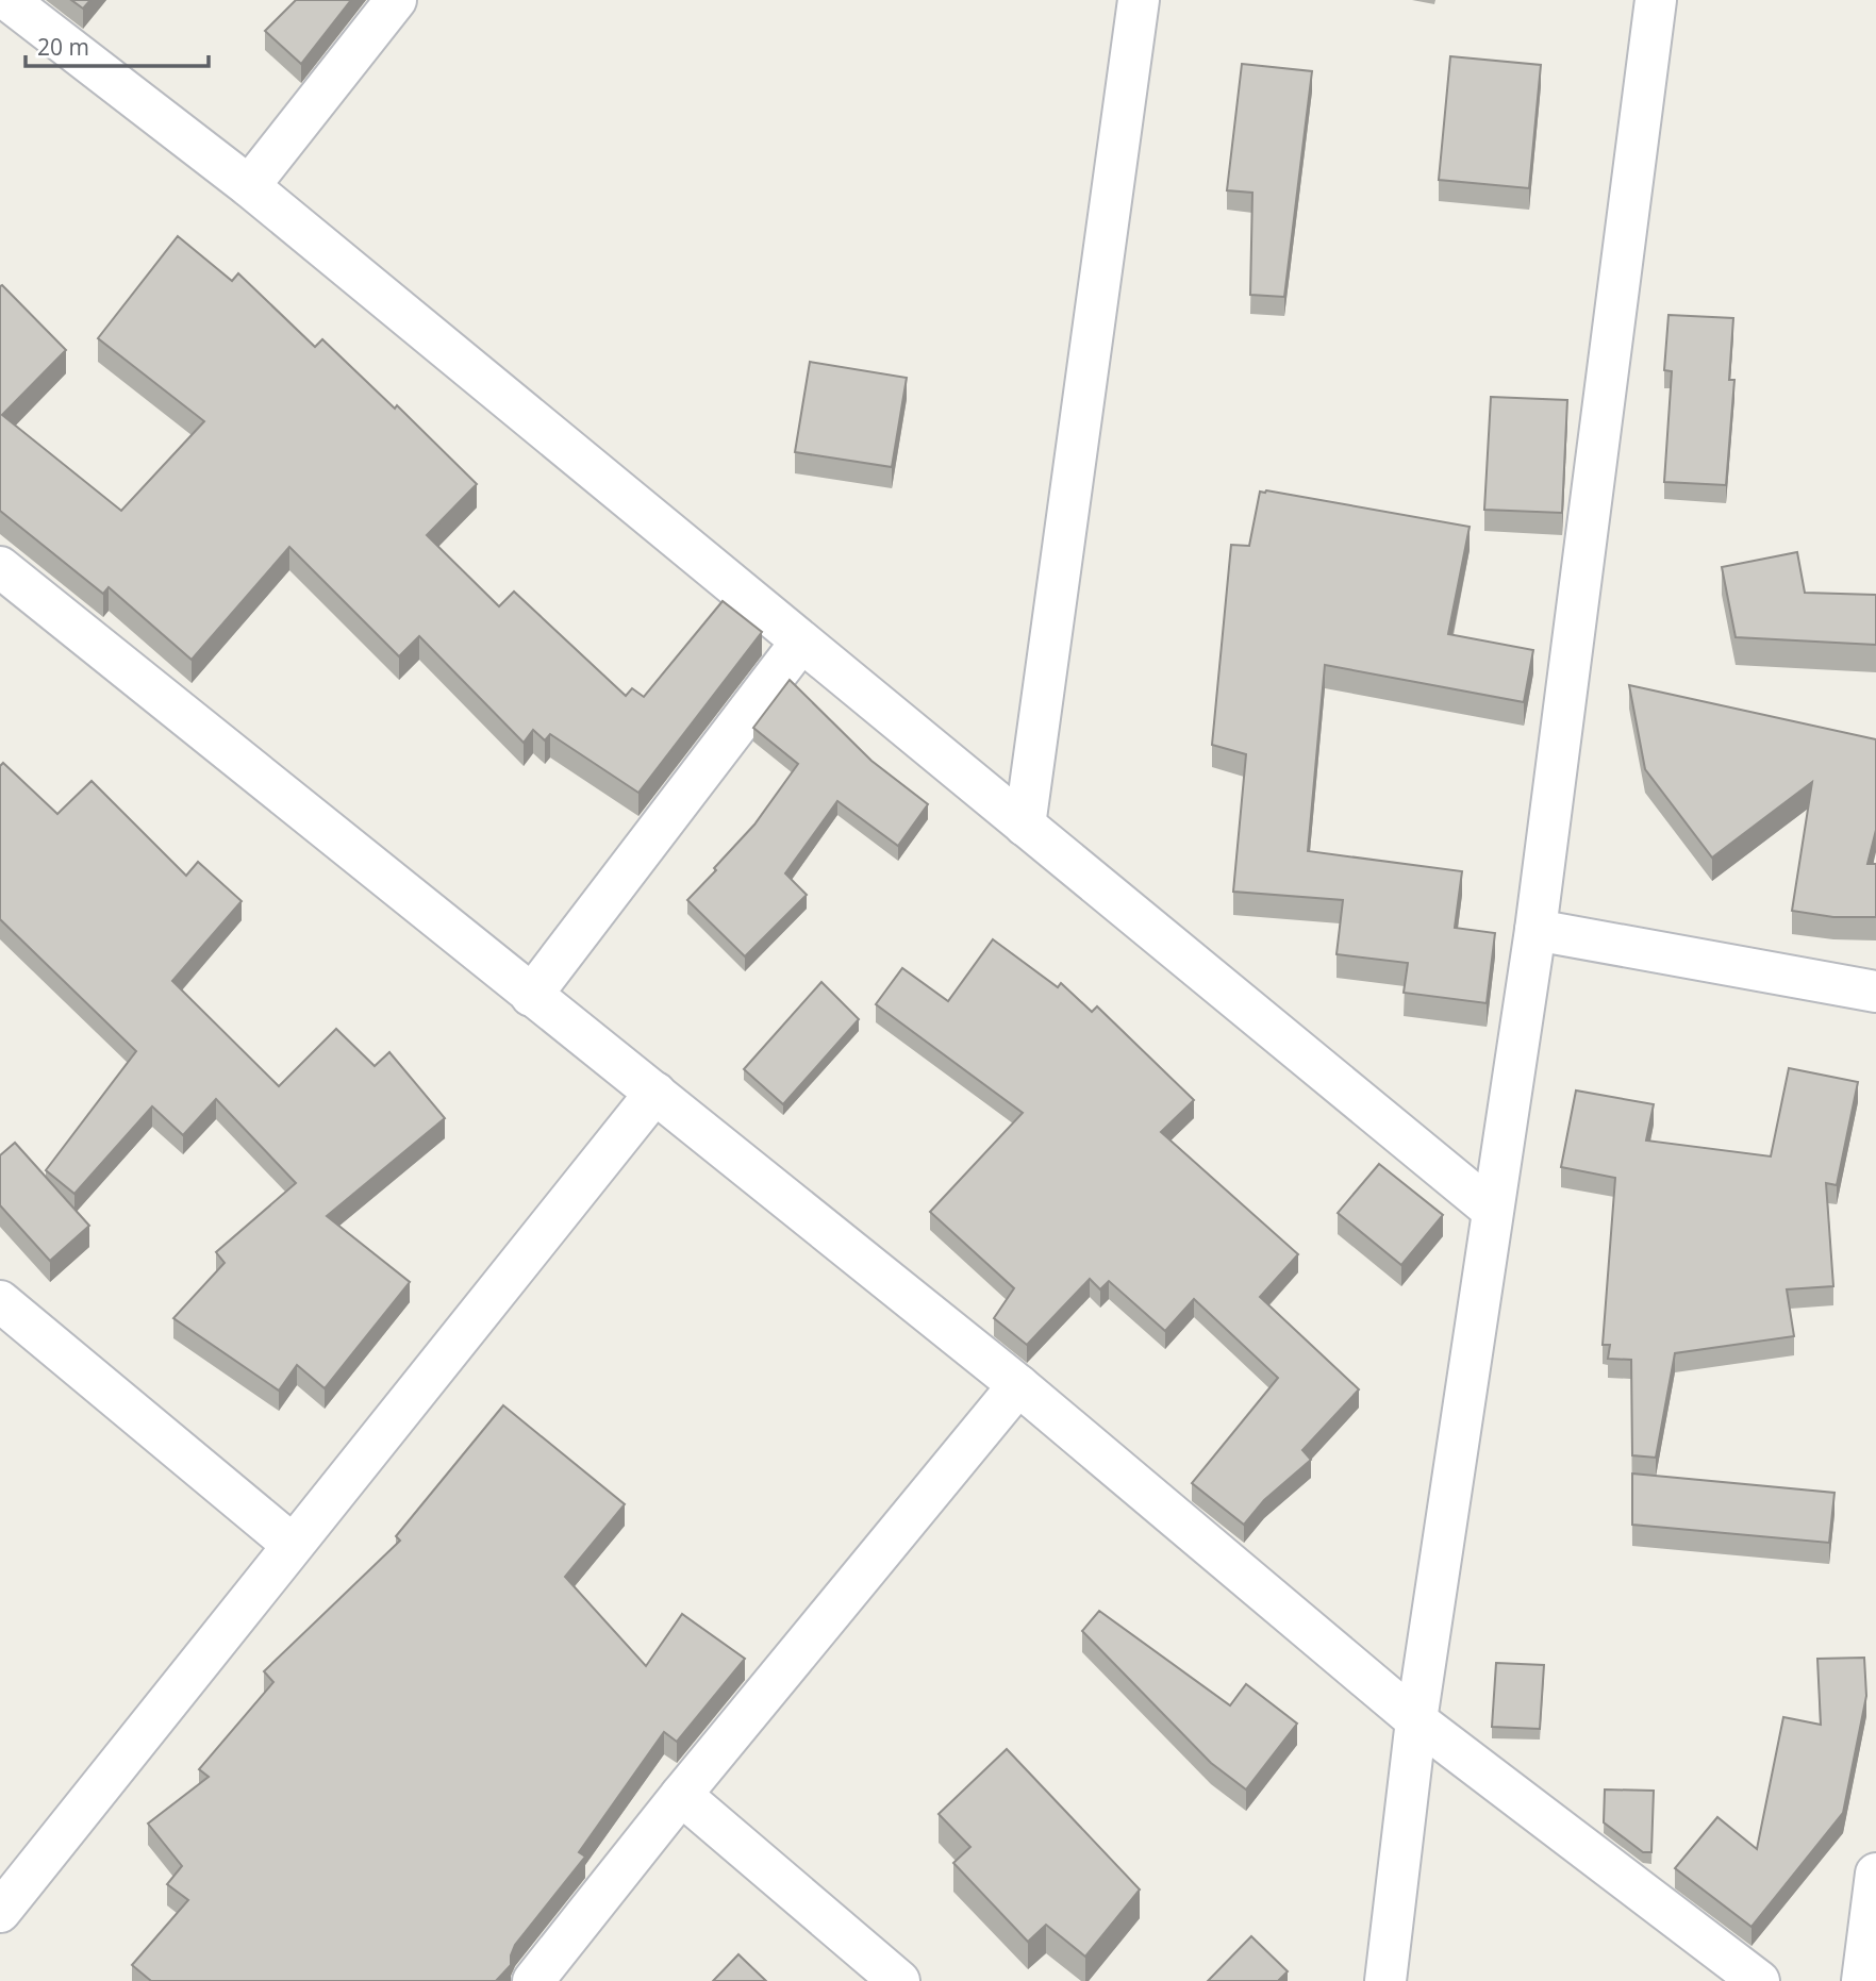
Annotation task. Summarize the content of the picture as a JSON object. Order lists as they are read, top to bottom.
{
  "scale_bar": "20 m"
}
